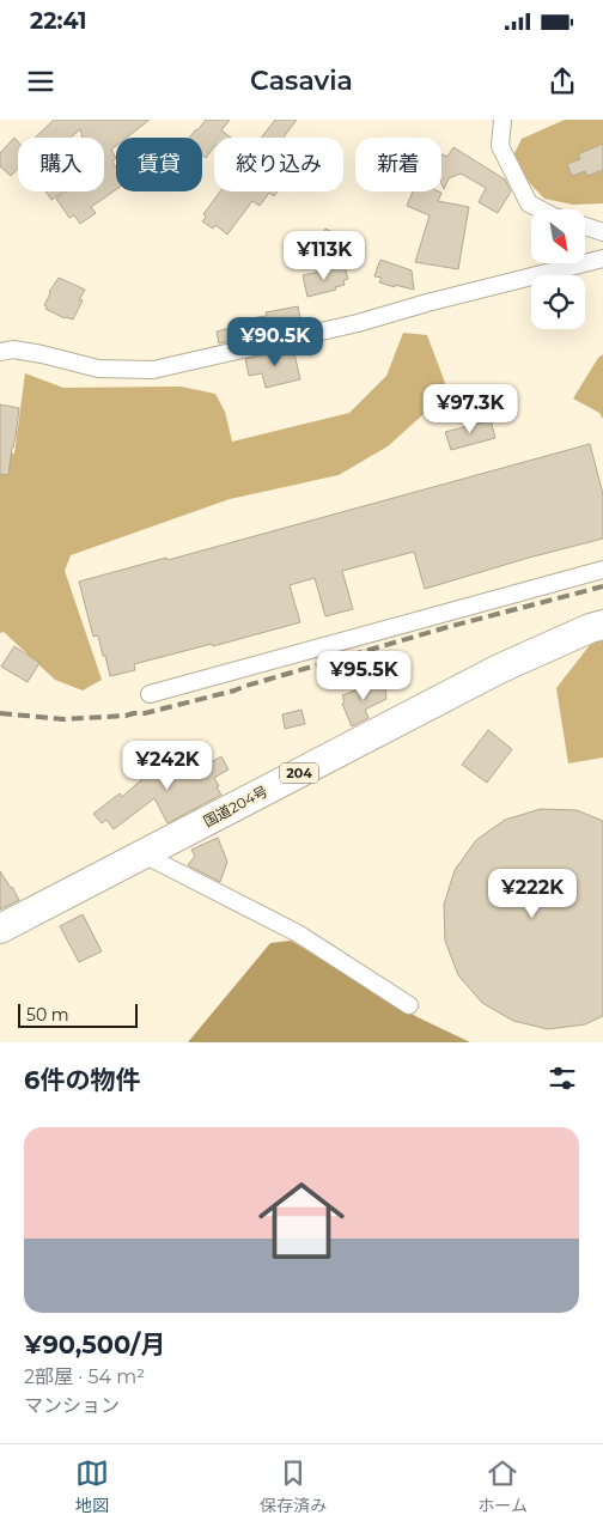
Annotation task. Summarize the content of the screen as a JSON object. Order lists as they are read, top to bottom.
{
  "streets": {
    "highway": ["204", "国道204号"]
  },
  "scale_bar": "50 m",
  "north": "bottom right",
  "page": {
    "status": "22:41",
    "header": "Casavia",
    "chip": [
      "購入",
      "賃貸",
      "絞り込み",
      "新着"
    ],
    "price": [
      "¥113K",
      "¥90.5K",
      "¥97.3K",
      "¥95.5K",
      "¥242K",
      "¥222K"
    ],
    "scale": "50 m",
    "heading": "6件の物件",
    "list": [
      {
        "name": "¥90,500/月",
        "note": "2部屋 · 54 m² · マンション"
      }
    ],
    "tabs": ["地図", "保存済み", "ホーム"]
  }
}
